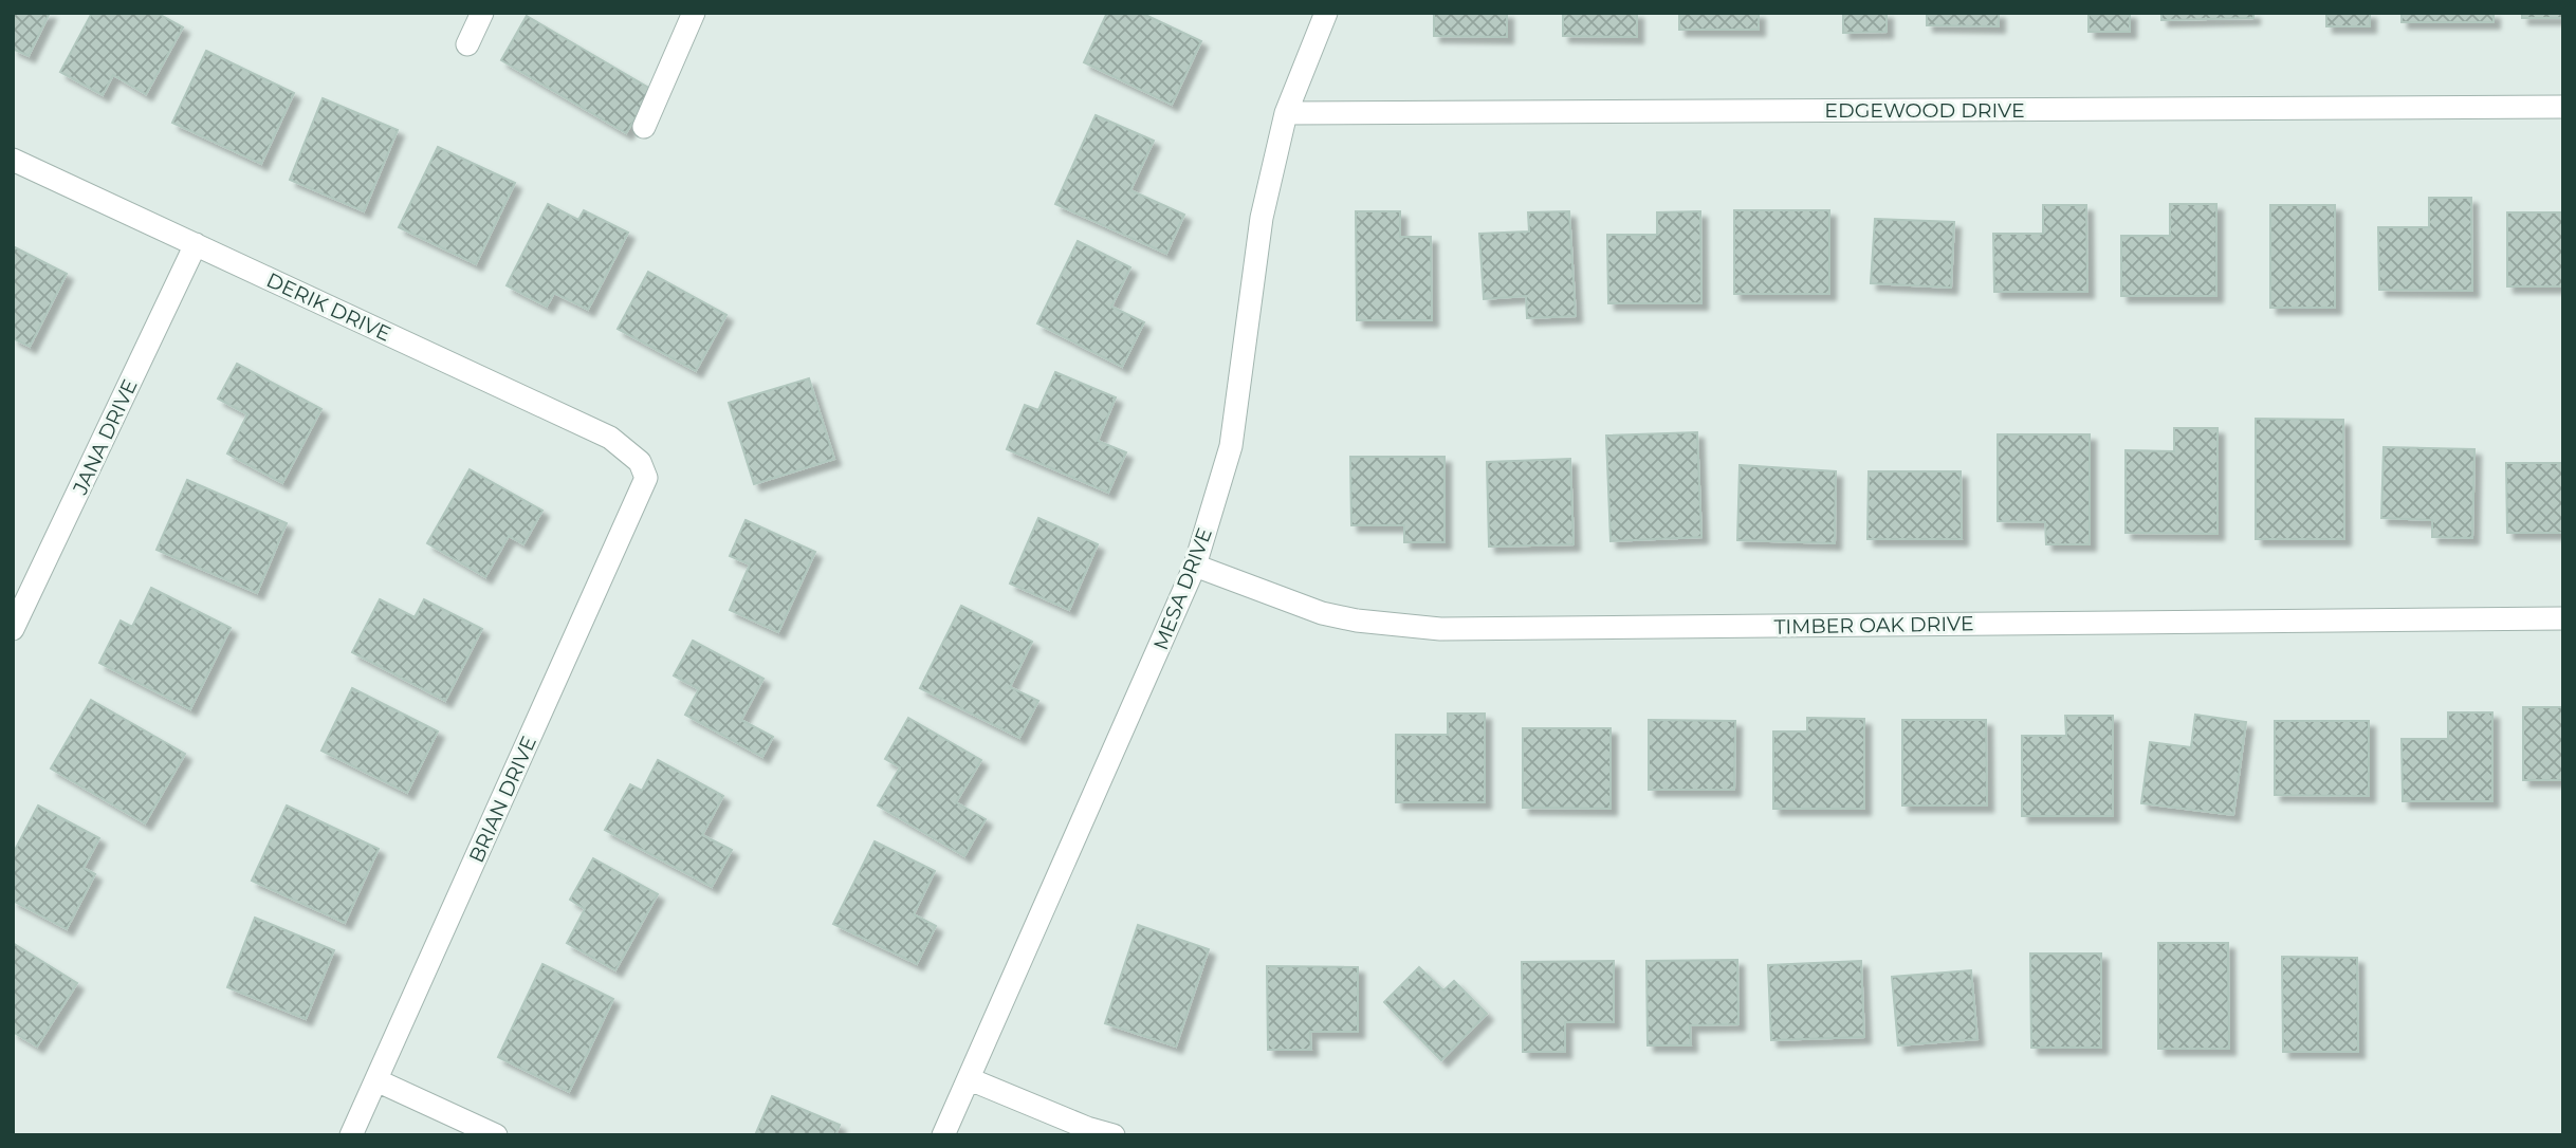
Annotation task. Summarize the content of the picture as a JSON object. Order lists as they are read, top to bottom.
{
  "streets": {
    "street": [
      "EDGEWOOD DRIVE",
      "DERIK DRIVE",
      "JANA DRIVE",
      "MESA DRIVE",
      "TIMBER OAK DRIVE",
      "BRIAN DRIVE"
    ]
  },
  "crossings": [
    ["EDGEWOOD DRIVE", "MESA DRIVE"],
    ["DERIK DRIVE", "JANA DRIVE"],
    ["DERIK DRIVE", "BRIAN DRIVE"],
    ["MESA DRIVE", "TIMBER OAK DRIVE"]
  ]
}
